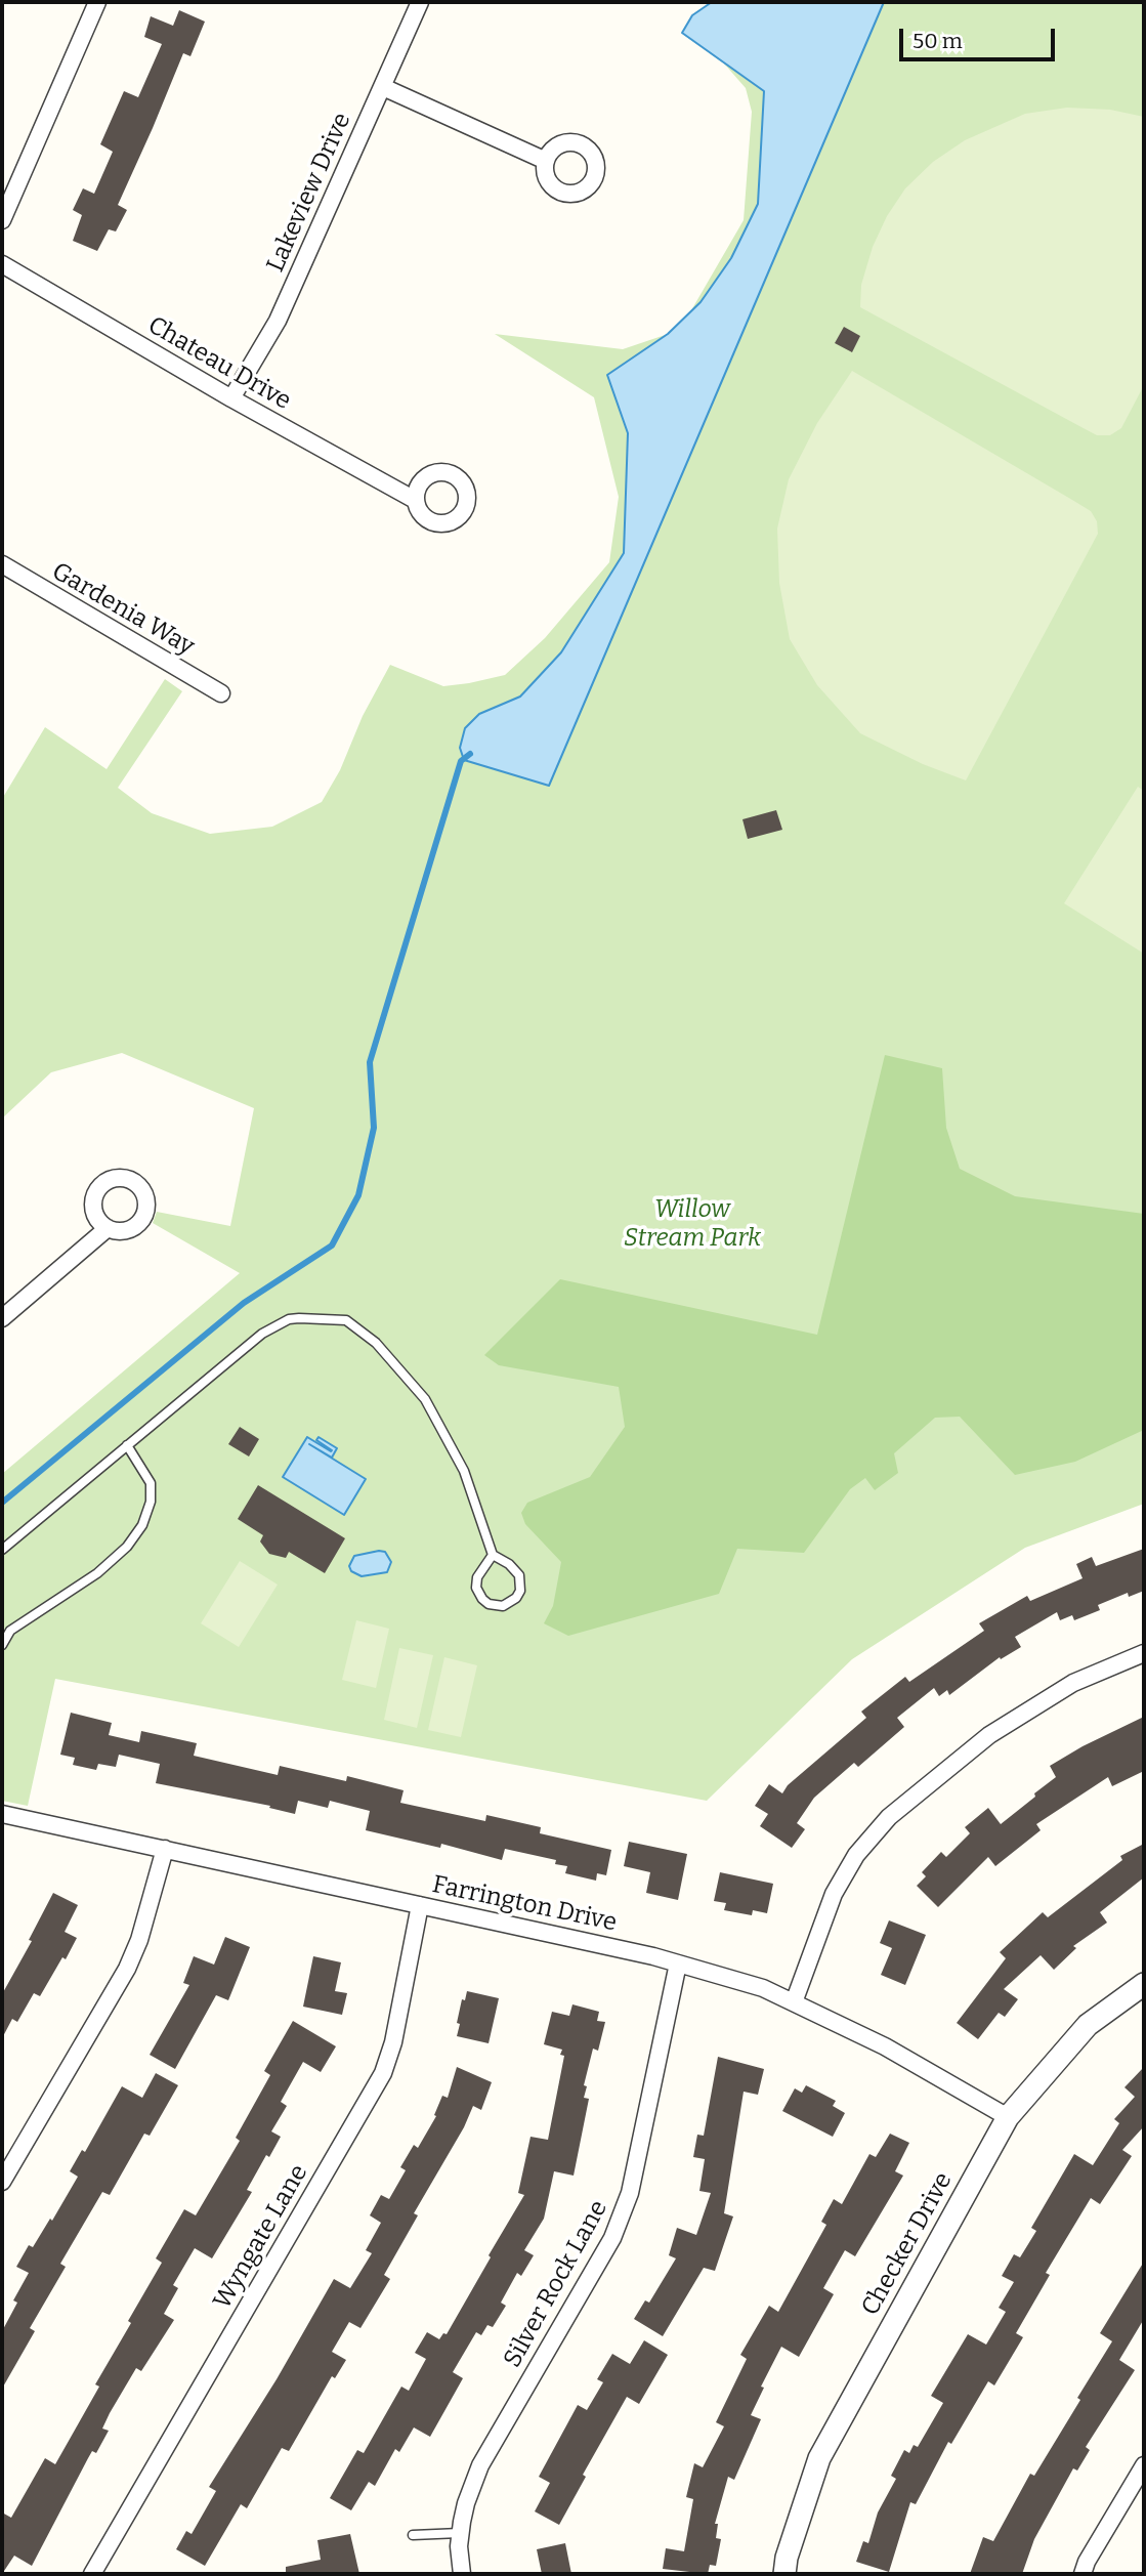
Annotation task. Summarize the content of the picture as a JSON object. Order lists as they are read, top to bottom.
{
  "streets": {
    "street": [
      "Lakeview Drive",
      "Chateau Drive",
      "Gardenia Way",
      "Farrington Drive",
      "Wyngate Lane",
      "Checker Drive",
      "Silver Rock Lane"
    ]
  },
  "crossings": [
    ["Lakeview Drive", "Chateau Drive"],
    ["Farrington Drive", "Wyngate Lane"],
    ["Farrington Drive", "Checker Drive"],
    ["Farrington Drive", "Silver Rock Lane"]
  ],
  "parks": ["Willow Stream Park"],
  "scale_bar": "50 m"
}
